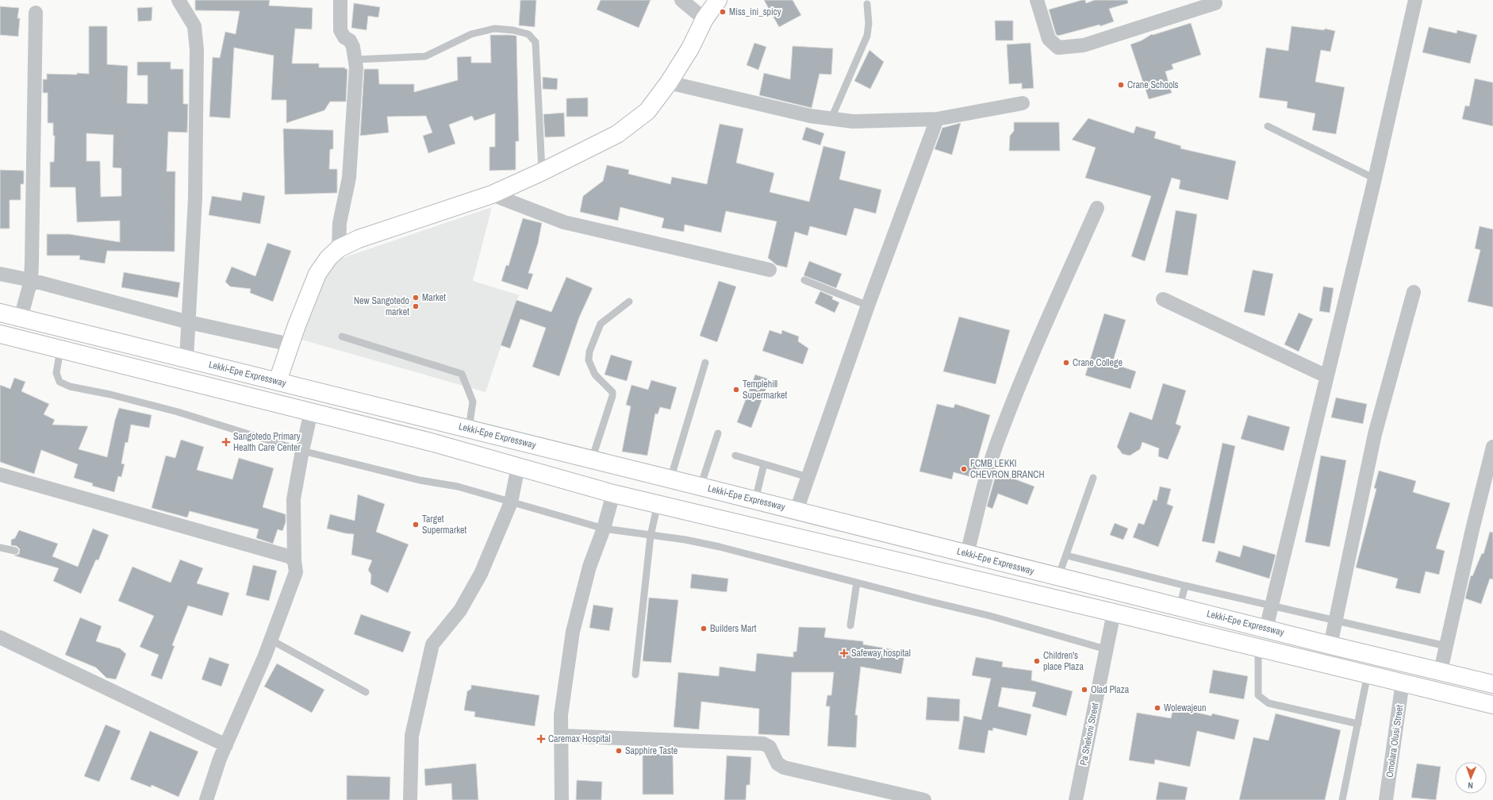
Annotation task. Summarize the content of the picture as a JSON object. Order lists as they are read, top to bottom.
{
  "streets": {
    "main road": ["Lekki-Epe Expressway"],
    "street": ["Pa Shekoni Street", "Omolara Olusi Street"]
  },
  "places": {
    "other": [
      "Miss_ini_spicy",
      "Crane Schools",
      "Market",
      "New Sangotedo market",
      "Crane College",
      "Templehill Supermarket",
      "FCMB LEKKI CHEVRON BRANCH",
      "Target Supermarket",
      "Builders Mart",
      "Children's place Plaza",
      "Olad Plaza",
      "Wolewajeun",
      "Sapphire Taste"
    ],
    "health": ["Sangotedo Primary Health Care Center", "Safeway hospital", "Caremax Hospital"]
  },
  "north": "bottom"
}
